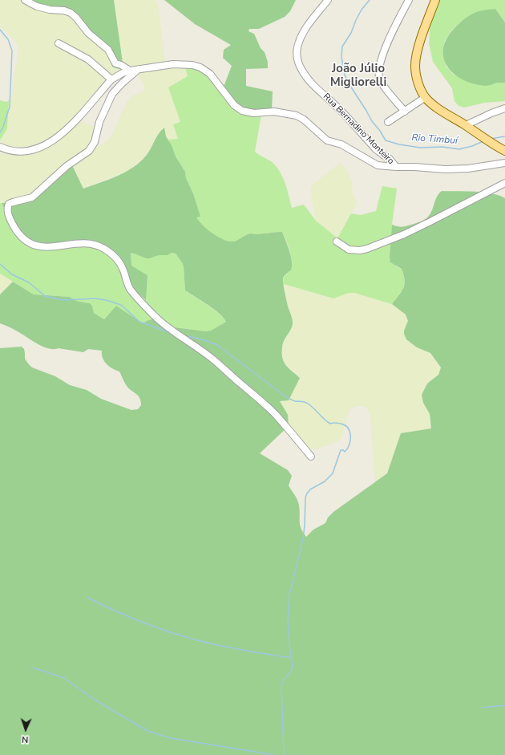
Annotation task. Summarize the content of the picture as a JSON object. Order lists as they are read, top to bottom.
{
  "streets": {
    "street": ["Rua Bernadino Monteiro"]
  },
  "districts": ["João Júlio Migliorelli"],
  "water": ["Rio Timbuí"],
  "north": "bottom"
}
